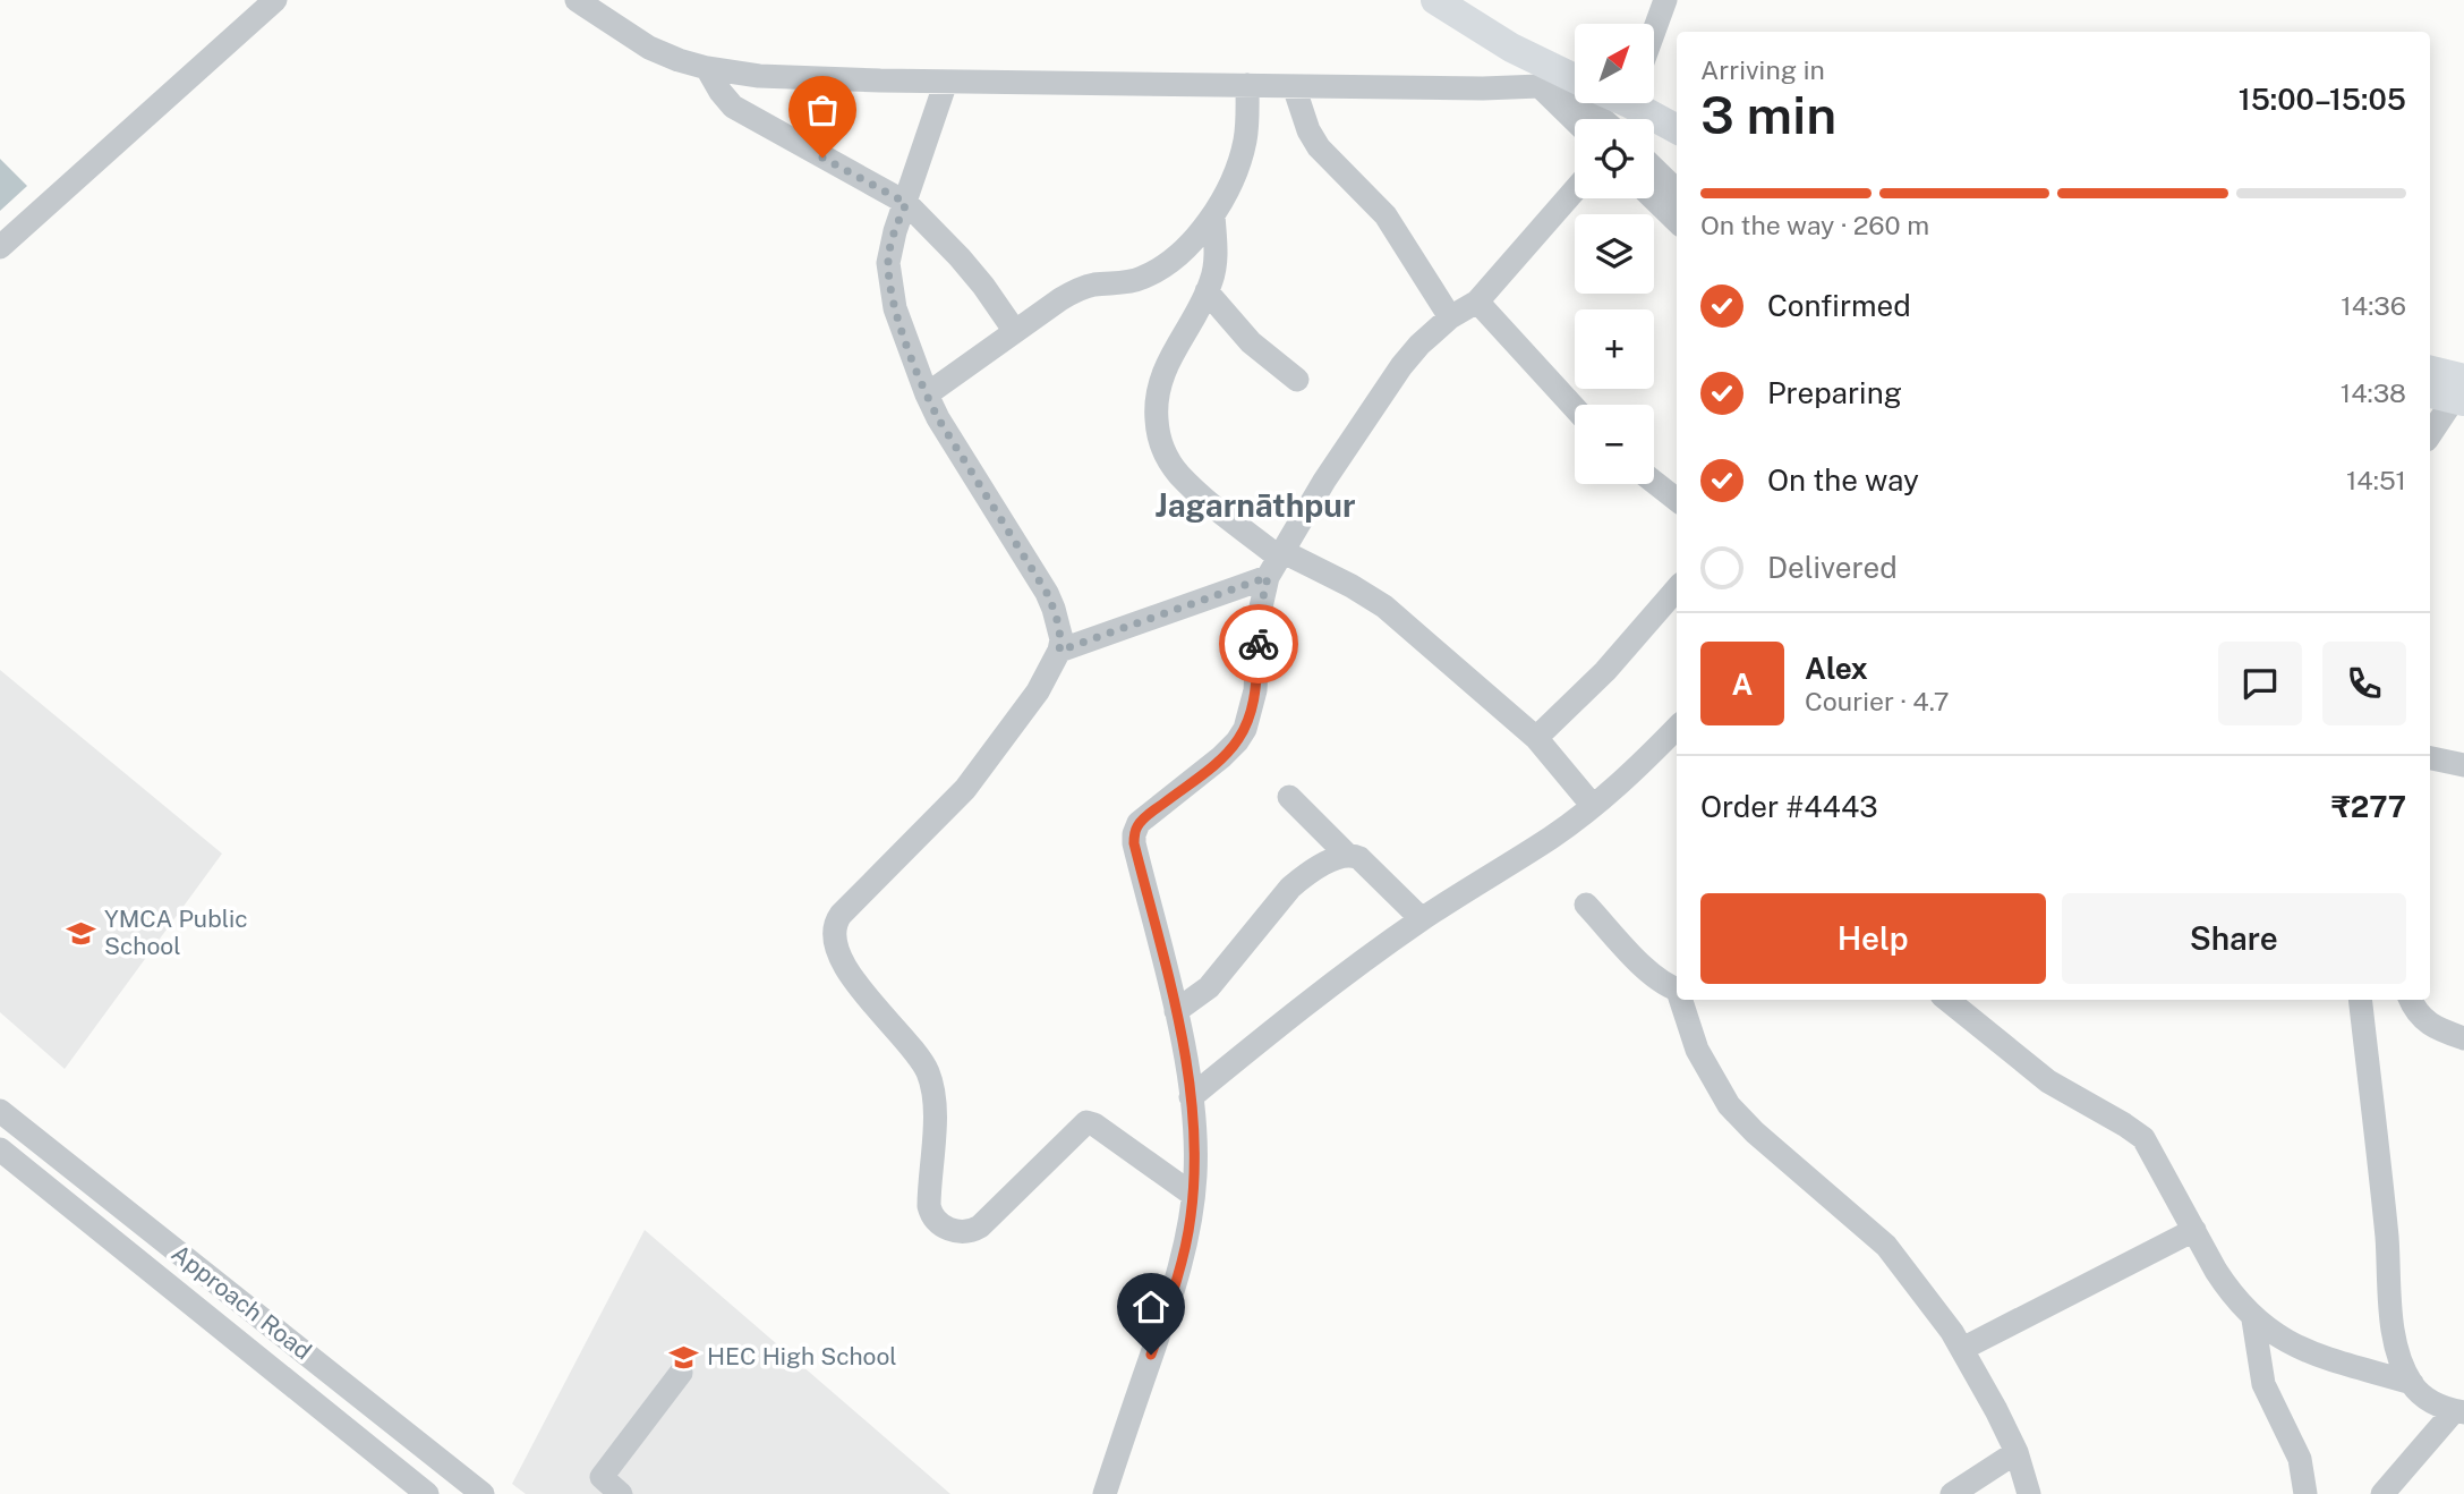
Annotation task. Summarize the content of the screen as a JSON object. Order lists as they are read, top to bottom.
{
  "streets": {
    "street": ["Approach Road"]
  },
  "districts": ["Jagarnāthpur"],
  "places": {
    "school or university": ["YMCA Public School", "HEC High School"]
  },
  "north": "top right",
  "page": {
    "map_buttons": ["+", "−"],
    "heading": ["3 min", "Arriving in", "15:00–15:05"],
    "panel": [
      "Alex",
      "Courier · 4.7",
      "Order #4443",
      "₹277"
    ],
    "bar": "On the way · 260 m",
    "list": [
      ["Confirmed", "14:36"],
      ["Preparing", "14:38"],
      ["On the way", "14:51"],
      "Delivered"
    ],
    "round": "A",
    "buttons": ["Help", "Share"]
  }
}
